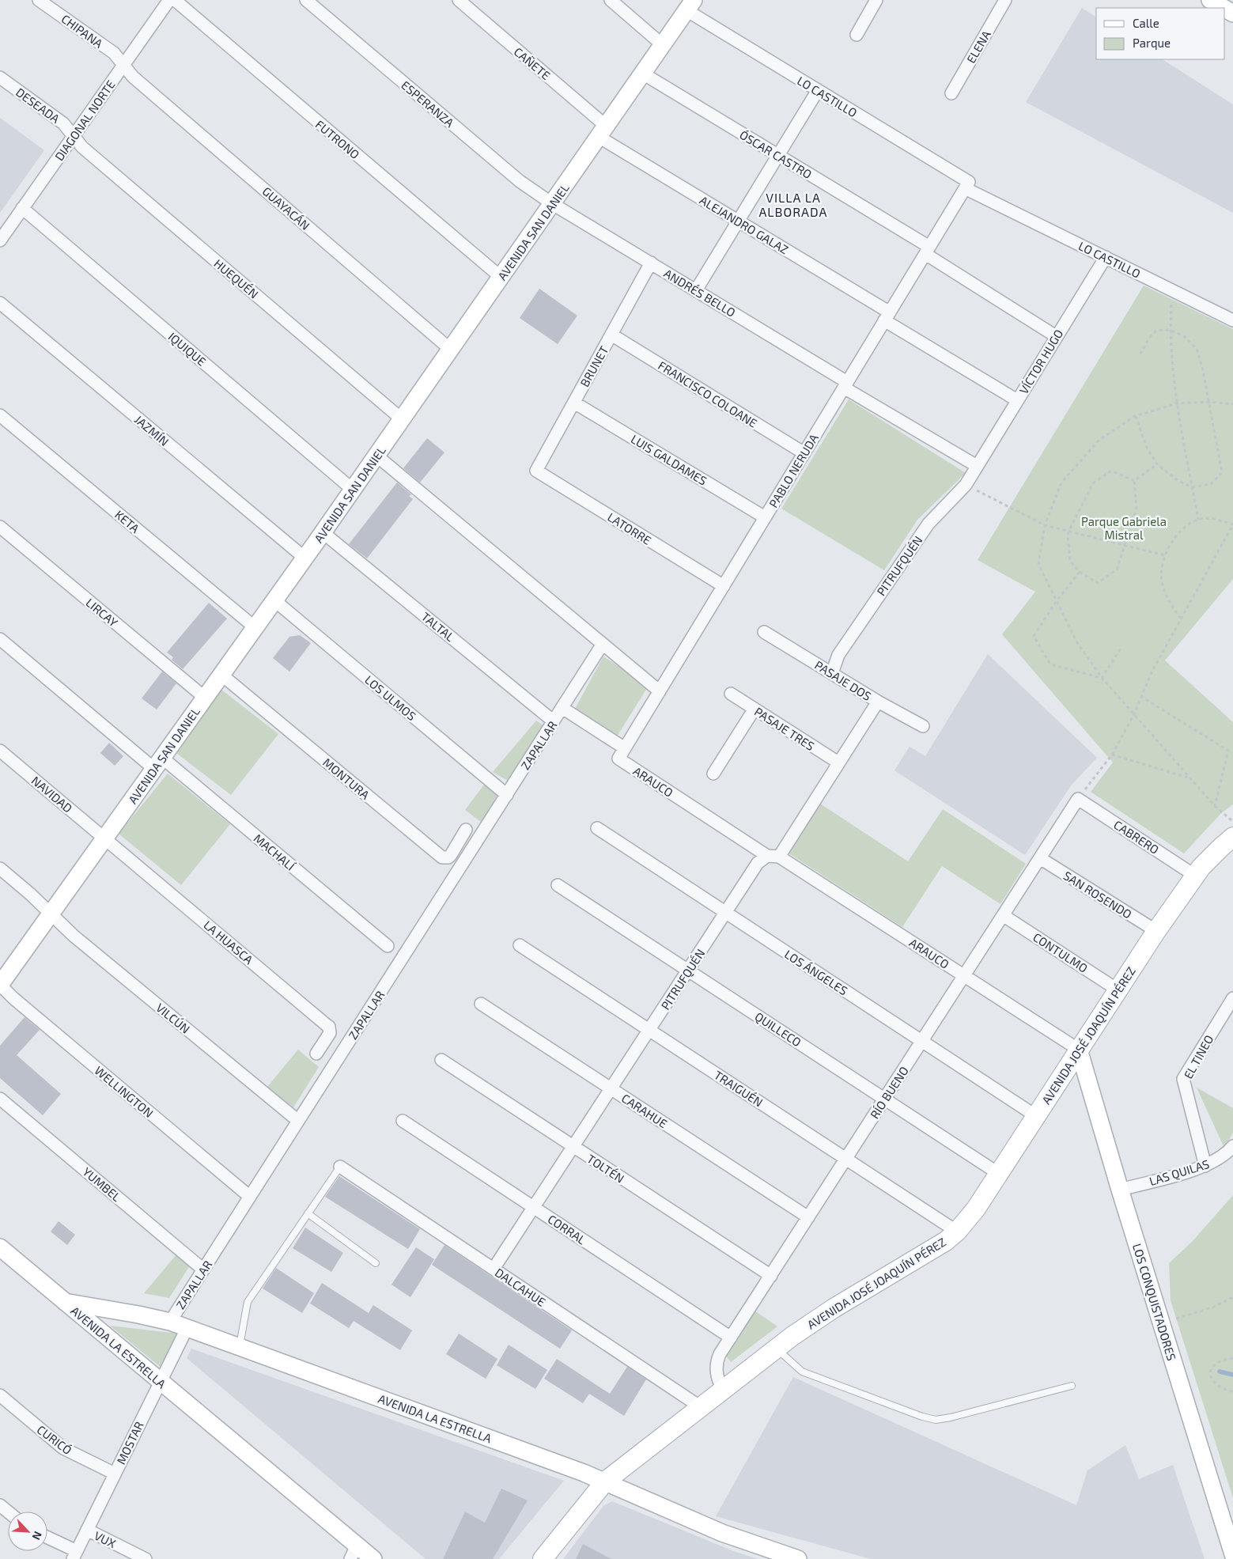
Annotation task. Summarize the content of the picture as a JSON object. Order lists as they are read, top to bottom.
{
  "streets": {
    "main road": ["AVENIDA JOSÉ JOAQUÍN PÉREZ"],
    "street": [
      "CHIPANA",
      "ELENA",
      "CAÑETE",
      "LO CASTILLO",
      "ESPERANZA",
      "DESEADA",
      "DIAGONAL NORTE",
      "FUTRONO",
      "ÓSCAR CASTRO",
      "GUAYACÁN",
      "ALEJANDRO GALAZ",
      "AVENIDA SAN DANIEL",
      "HUEQUÉN",
      "ANDRÉS BELLO",
      "IQUIQUE",
      "VÍCTOR HUGO",
      "BRUNET",
      "FRANCISCO COLOANE",
      "JAZMÍN",
      "LUIS GALDAMES",
      "PABLO NERUDA",
      "KETA",
      "LATORRE",
      "PITRUFQUÉN",
      "LIRCAY",
      "TALTAL",
      "PASAJE DOS",
      "LOS ULMOS",
      "PASAJE TRES",
      "ZAPALLAR",
      "MONTURA",
      "ARAUCO",
      "NAVIDAD",
      "CABRERO",
      "MACHALÍ",
      "SAN ROSENDO",
      "LA HUASCA",
      "CONTULMO",
      "LOS ÁNGELES",
      "VILCÚN",
      "QUILLECO",
      "EL TINEO",
      "TRAIGUÉN",
      "WELLINGTON",
      "RÍO BUENO",
      "CARAHUE",
      "TOLTÉN",
      "LAS QUILAS",
      "YUMBEL",
      "CORRAL",
      "DALCAHUE",
      "LOS CONQUISTADORES",
      "AVENIDA LA ESTRELLA",
      "CURICÓ",
      "MOSTAR",
      "VUX"
    ]
  },
  "crossings": [
    ["CHIPANA", "DIAGONAL NORTE"],
    ["CHIPANA", "GUAYACÁN"],
    ["CAÑETE", "ALEJANDRO GALAZ"],
    ["CAÑETE", "AVENIDA SAN DANIEL"],
    ["LO CASTILLO", "AVENIDA SAN DANIEL"],
    ["LO CASTILLO", "VÍCTOR HUGO"],
    ["LO CASTILLO", "PABLO NERUDA"],
    ["ESPERANZA", "AVENIDA SAN DANIEL"],
    ["ESPERANZA", "ANDRÉS BELLO"],
    ["DESEADA", "DIAGONAL NORTE"],
    ["DESEADA", "HUEQUÉN"],
    ["DIAGONAL NORTE", "GUAYACÁN"],
    ["DIAGONAL NORTE", "HUEQUÉN"],
    ["DIAGONAL NORTE", "IQUIQUE"],
    ["FUTRONO", "AVENIDA SAN DANIEL"],
    ["ÓSCAR CASTRO", "AVENIDA SAN DANIEL"],
    ["ÓSCAR CASTRO", "VÍCTOR HUGO"],
    ["ÓSCAR CASTRO", "PABLO NERUDA"],
    ["GUAYACÁN", "AVENIDA SAN DANIEL"],
    ["ALEJANDRO GALAZ", "AVENIDA SAN DANIEL"],
    ["ALEJANDRO GALAZ", "VÍCTOR HUGO"],
    ["ALEJANDRO GALAZ", "PABLO NERUDA"],
    ["AVENIDA SAN DANIEL", "HUEQUÉN"],
    ["AVENIDA SAN DANIEL", "ANDRÉS BELLO"],
    ["AVENIDA SAN DANIEL", "IQUIQUE"],
    ["AVENIDA SAN DANIEL", "JAZMÍN"],
    ["AVENIDA SAN DANIEL", "KETA"],
    ["AVENIDA SAN DANIEL", "LIRCAY"],
    ["AVENIDA SAN DANIEL", "TALTAL"],
    ["AVENIDA SAN DANIEL", "LOS ULMOS"],
    ["AVENIDA SAN DANIEL", "MONTURA"],
    ["AVENIDA SAN DANIEL", "NAVIDAD"],
    ["AVENIDA SAN DANIEL", "MACHALÍ"],
    ["AVENIDA SAN DANIEL", "LA HUASCA"],
    ["AVENIDA SAN DANIEL", "VILCÚN"],
    ["AVENIDA SAN DANIEL", "WELLINGTON"],
    ["ANDRÉS BELLO", "VÍCTOR HUGO"],
    ["ANDRÉS BELLO", "BRUNET"],
    ["ANDRÉS BELLO", "PABLO NERUDA"],
    ["ANDRÉS BELLO", "PITRUFQUÉN"],
    ["VÍCTOR HUGO", "PITRUFQUÉN"],
    ["BRUNET", "FRANCISCO COLOANE"],
    ["BRUNET", "LUIS GALDAMES"],
    ["BRUNET", "LATORRE"],
    ["FRANCISCO COLOANE", "PABLO NERUDA"],
    ["LUIS GALDAMES", "PABLO NERUDA"],
    ["PABLO NERUDA", "LATORRE"],
    ["PABLO NERUDA", "ZAPALLAR"],
    ["PABLO NERUDA", "ARAUCO"],
    ["PITRUFQUÉN", "PASAJE DOS"],
    ["PITRUFQUÉN", "PASAJE TRES"],
    ["PITRUFQUÉN", "ARAUCO"],
    ["PITRUFQUÉN", "LOS ÁNGELES"],
    ["PITRUFQUÉN", "QUILLECO"],
    ["PITRUFQUÉN", "TRAIGUÉN"],
    ["PITRUFQUÉN", "CARAHUE"],
    ["PITRUFQUÉN", "TOLTÉN"],
    ["PITRUFQUÉN", "CORRAL"],
    ["PITRUFQUÉN", "DALCAHUE"],
    ["TALTAL", "ZAPALLAR"],
    ["LOS ULMOS", "ZAPALLAR"],
    ["ZAPALLAR", "VILCÚN"],
    ["ZAPALLAR", "WELLINGTON"],
    ["ZAPALLAR", "YUMBEL"],
    ["ZAPALLAR", "AVENIDA LA ESTRELLA"],
    ["ARAUCO", "AVENIDA JOSÉ JOAQUÍN PÉREZ"],
    ["ARAUCO", "RÍO BUENO"],
    ["ARAUCO", "LOS CONQUISTADORES"],
    ["NAVIDAD", "LA HUASCA"],
    ["CABRERO", "AVENIDA JOSÉ JOAQUÍN PÉREZ"],
    ["CABRERO", "RÍO BUENO"],
    ["SAN ROSENDO", "AVENIDA JOSÉ JOAQUÍN PÉREZ"],
    ["SAN ROSENDO", "RÍO BUENO"],
    ["CONTULMO", "AVENIDA JOSÉ JOAQUÍN PÉREZ"],
    ["CONTULMO", "RÍO BUENO"],
    ["LOS ÁNGELES", "AVENIDA JOSÉ JOAQUÍN PÉREZ"],
    ["LOS ÁNGELES", "RÍO BUENO"],
    ["QUILLECO", "AVENIDA JOSÉ JOAQUÍN PÉREZ"],
    ["QUILLECO", "RÍO BUENO"],
    ["AVENIDA JOSÉ JOAQUÍN PÉREZ", "TRAIGUÉN"],
    ["AVENIDA JOSÉ JOAQUÍN PÉREZ", "RÍO BUENO"],
    ["AVENIDA JOSÉ JOAQUÍN PÉREZ", "DALCAHUE"],
    ["AVENIDA JOSÉ JOAQUÍN PÉREZ", "LOS CONQUISTADORES"],
    ["AVENIDA JOSÉ JOAQUÍN PÉREZ", "AVENIDA LA ESTRELLA"],
    ["EL TINEO", "LAS QUILAS"],
    ["TRAIGUÉN", "RÍO BUENO"],
    ["RÍO BUENO", "CARAHUE"],
    ["RÍO BUENO", "TOLTÉN"],
    ["RÍO BUENO", "CORRAL"],
    ["LAS QUILAS", "LOS CONQUISTADORES"],
    ["AVENIDA LA ESTRELLA", "MOSTAR"],
    ["CURICÓ", "MOSTAR"],
    ["MOSTAR", "VUX"]
  ],
  "districts": ["VILLA LA ALBORADA"],
  "parks": ["Parque Gabriela Mistral"],
  "legend": ["Calle", "Parque"],
  "north": "bottom right"
}
